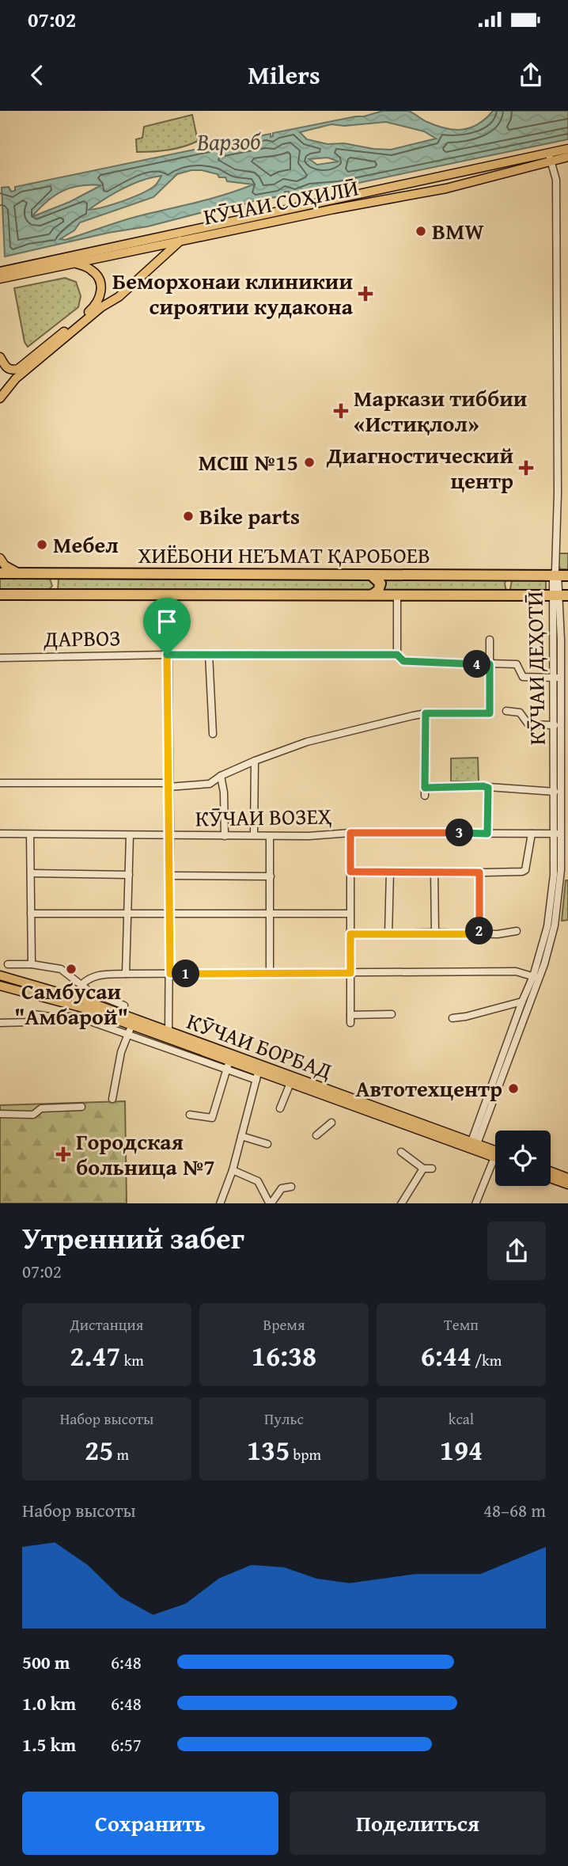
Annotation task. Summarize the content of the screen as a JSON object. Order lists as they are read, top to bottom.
{
  "streets": {
    "highway": ["ХИЁБОНИ НЕЪМАТ ҚАРОБОЕВ"],
    "main road": ["КӮЧАИ СОҲИЛӢ", "КӮЧАИ БОРБАД"],
    "street": ["ДАРВОЗ", "КӮЧАИ ДЕҲОТӢ", "КӮЧАИ ВОЗЕҲ"]
  },
  "crossings": [
    ["КӮЧАИ СОҲИЛӢ", "КӮЧАИ ДЕҲОТӢ"],
    ["ХИЁБОНИ НЕЪМАТ ҚАРОБОЕВ", "КӮЧАИ ДЕҲОТӢ"],
    ["ДАРВОЗ", "КӮЧАИ ДЕҲОТӢ"],
    ["КӮЧАИ ДЕҲОТӢ", "КӮЧАИ ВОЗЕҲ"],
    ["КӮЧАИ ДЕҲОТӢ", "КӮЧАИ БОРБАД"]
  ],
  "water": ["Варзоб"],
  "places": {
    "other": [
      "BMW",
      "МСШ №15",
      "Bike parts",
      "Мебел",
      "Самбусаи \"Амбарой\"",
      "Автотехцентр"
    ],
    "health": [
      "Беморхонаи клиникии сироятии кудакона",
      "Маркази тиббии «Истиқлол»",
      "Диагностический центр",
      "Городская больница №7"
    ]
  },
  "page": {
    "status": "07:02",
    "header": "Milers",
    "pins": [
      "4",
      "3",
      "2",
      "1"
    ],
    "heading": ["Утренний забег", "07:02"],
    "stats": [
      ["Дистанция", "2.47 km"],
      ["Время", "16:38"],
      ["Темп", "6:44 /km"],
      ["Набор высоты", "25 m"],
      ["Пульс", "135 bpm"],
      ["kcal", "194"]
    ],
    "chart": ["Набор высоты", "48–68 m"],
    "list": [
      {
        "name": "500 m",
        "note": "6:48"
      },
      {
        "name": "1.0 km",
        "note": "6:48"
      },
      {
        "name": "1.5 km",
        "note": "6:57"
      }
    ],
    "buttons": ["Сохранить", "Поделиться"]
  }
}
